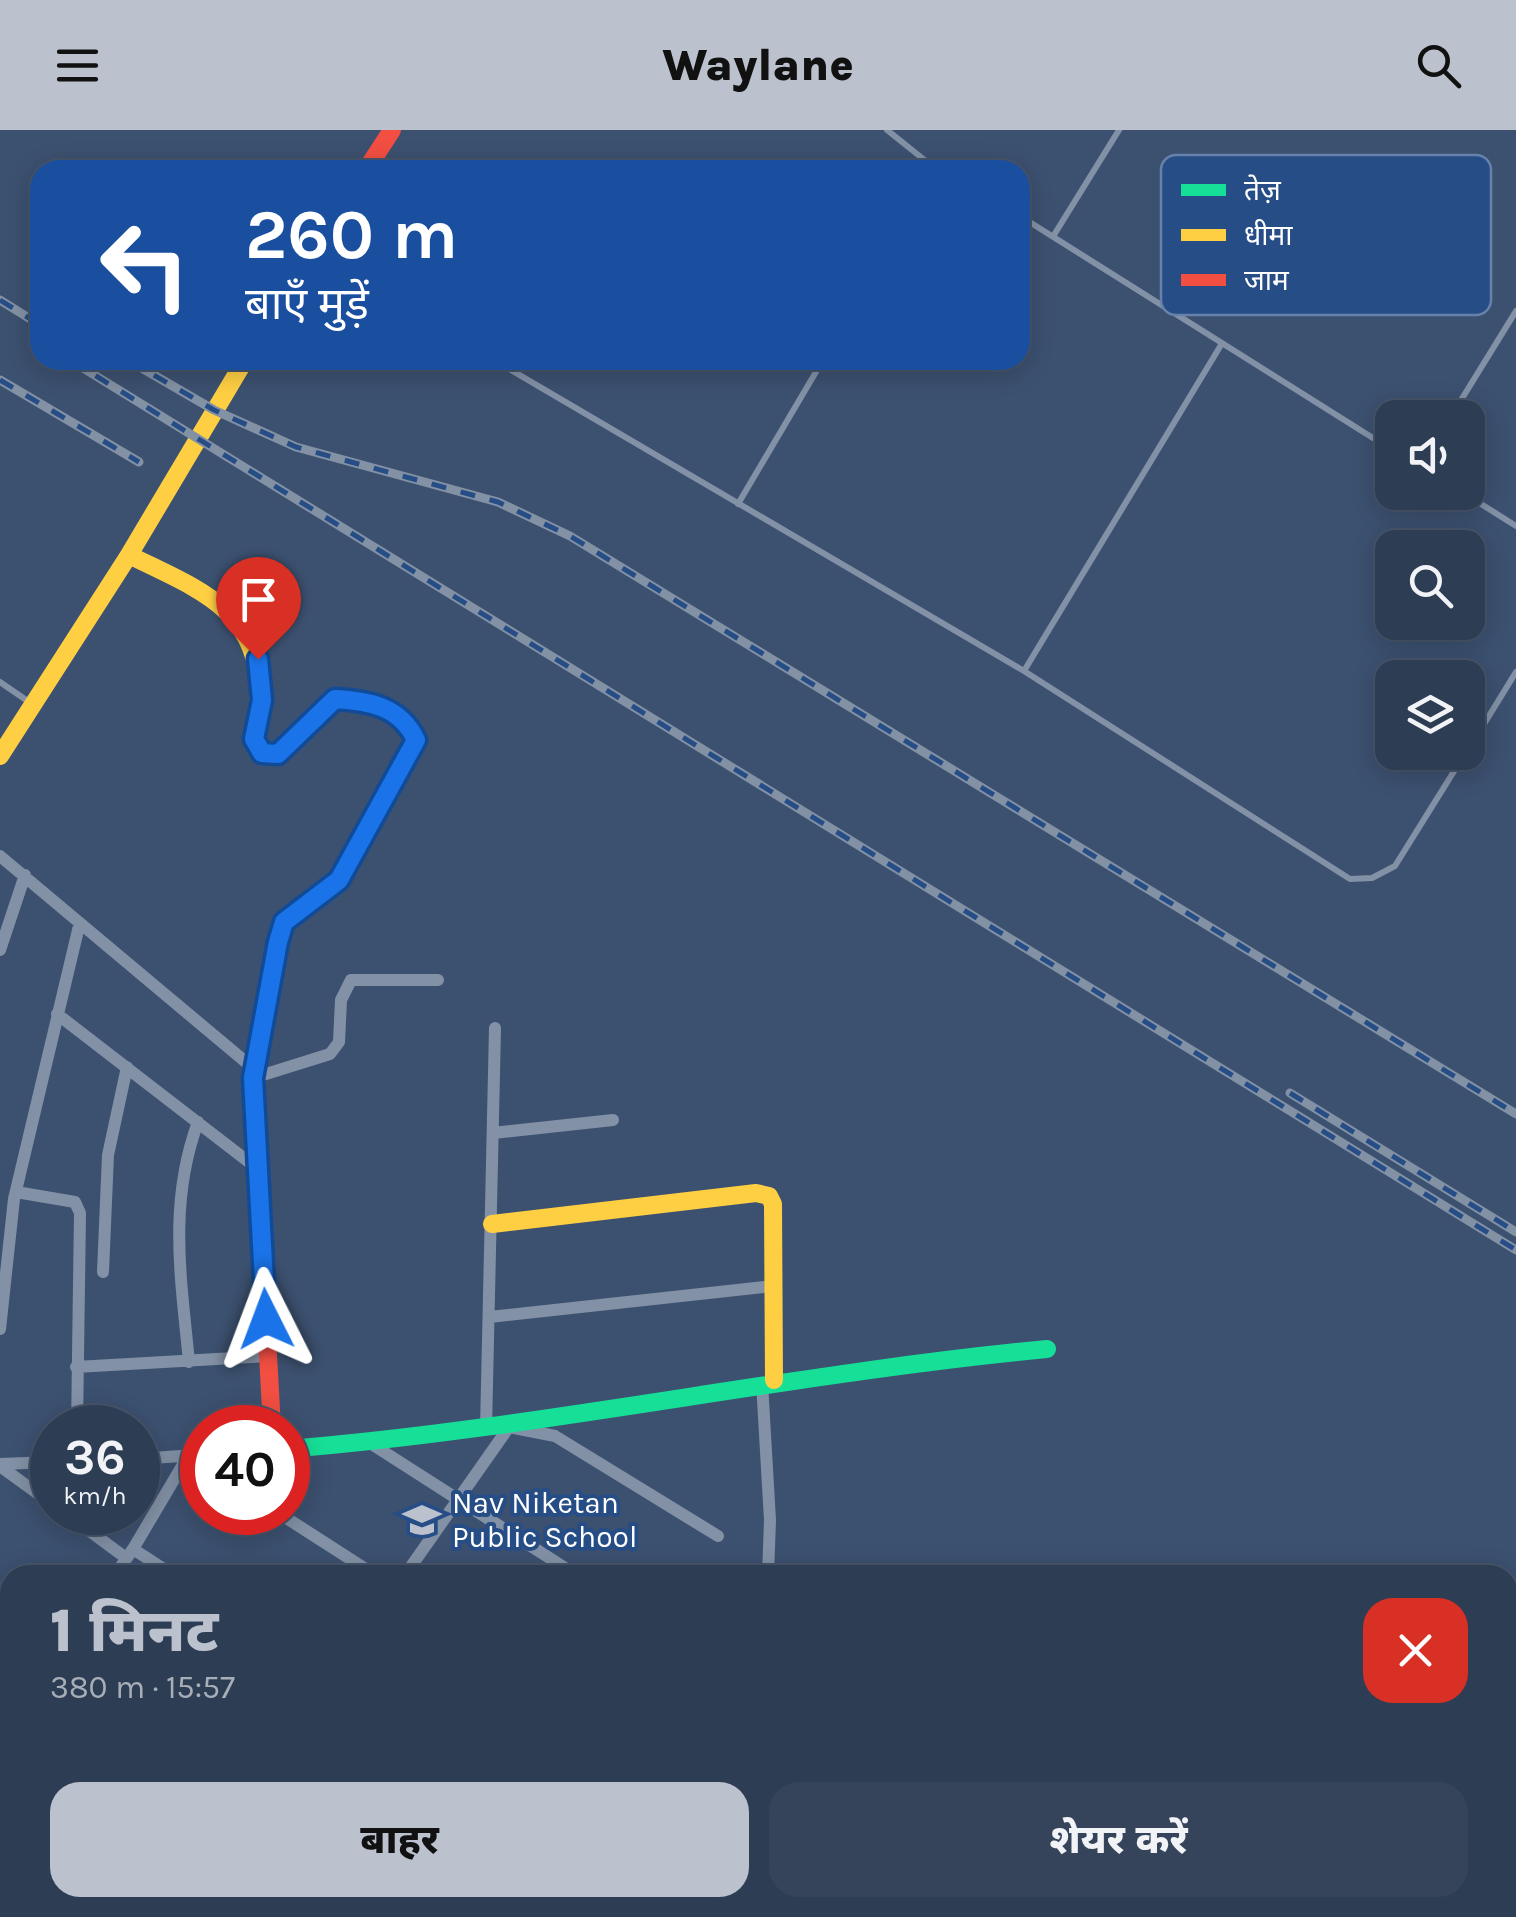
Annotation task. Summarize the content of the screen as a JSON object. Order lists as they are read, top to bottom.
{
  "places": {
    "school or university": ["Nav Niketan Public School"]
  },
  "legend": ["तेज़", "धीमा", "जाम"],
  "page": {
    "header": "Waylane",
    "turn": ["260 m", "बाएँ मुड़ें"],
    "speed": "36 km/h",
    "limit": "40",
    "heading": ["1 मिनट", "380 m · 15:57"],
    "buttons": ["बाहर", "शेयर करें"]
  }
}
